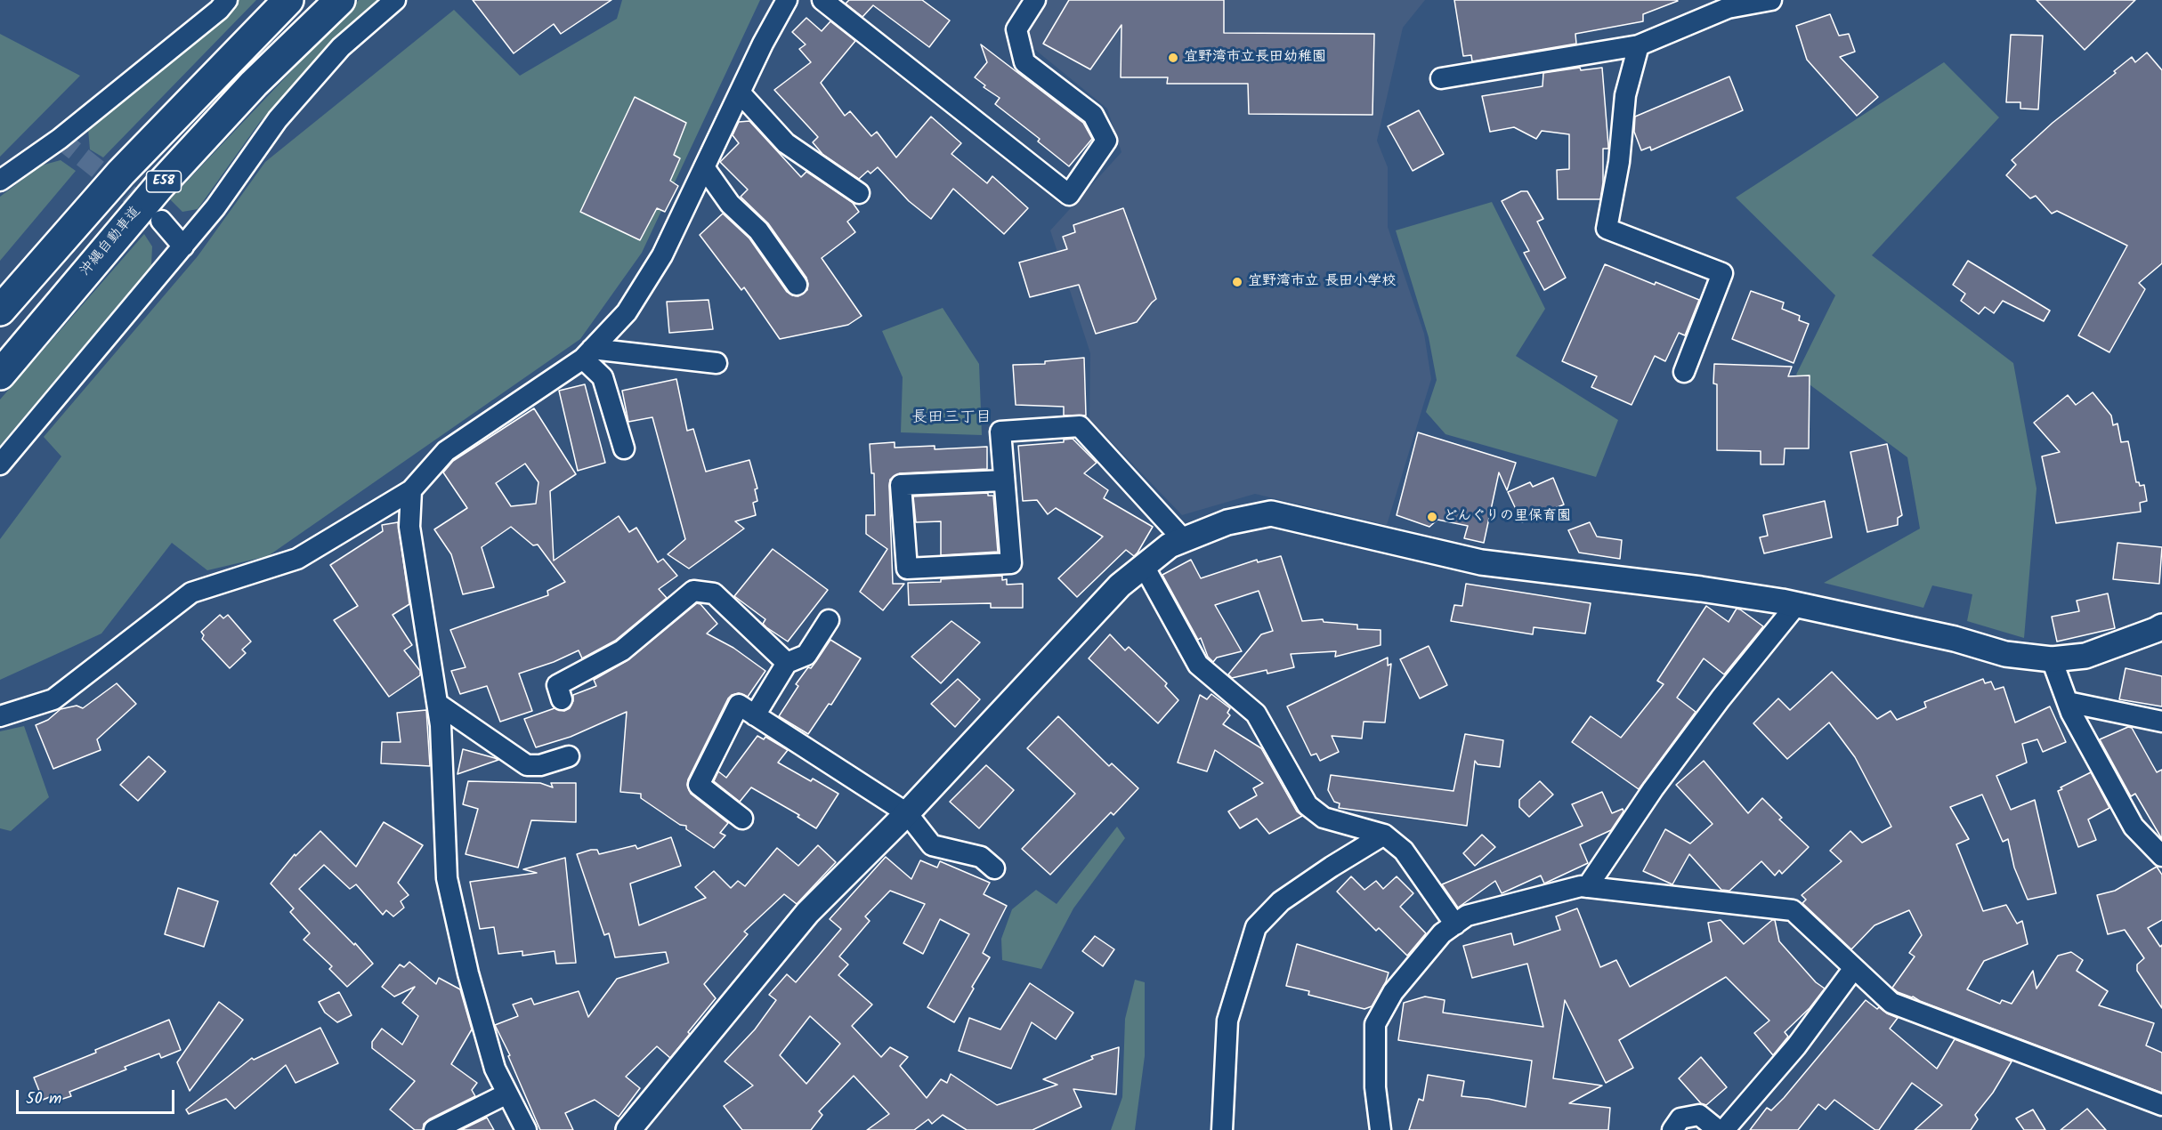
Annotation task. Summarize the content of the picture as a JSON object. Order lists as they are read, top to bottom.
{
  "streets": {
    "highway": ["E58", "沖縄自動車道"]
  },
  "districts": ["長田三丁目"],
  "places": ["宜野湾市立長田幼稚園", "宜野湾市立 長田小学校", "どんぐりの里保育園"],
  "scale_bar": "50 m"
}
